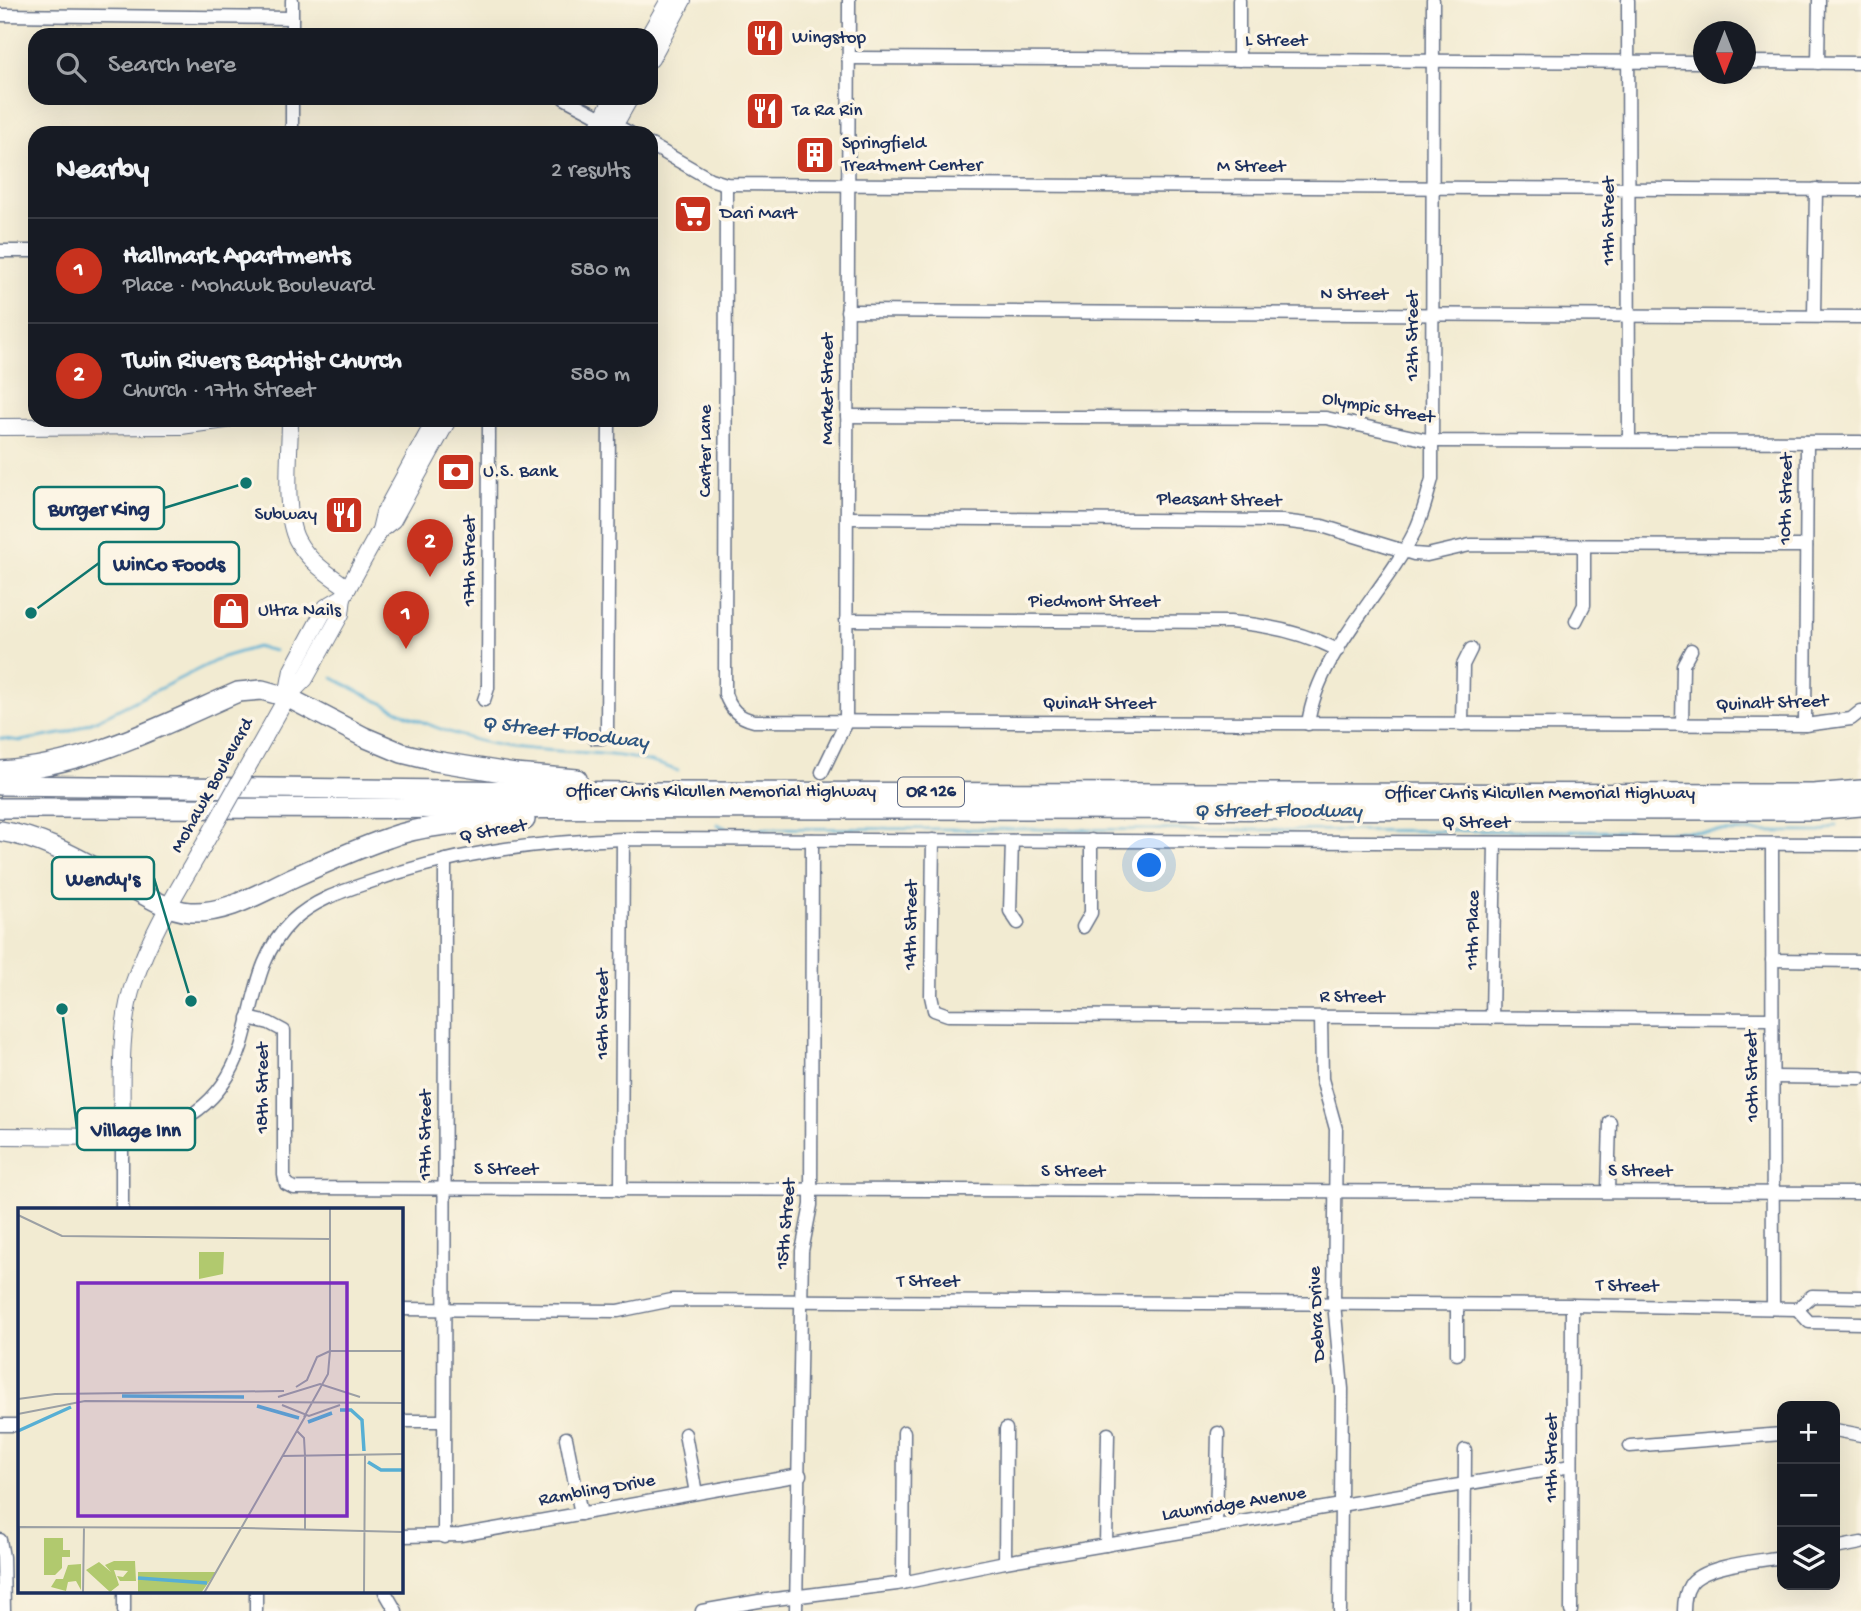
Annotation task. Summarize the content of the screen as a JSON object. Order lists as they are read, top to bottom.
{
  "streets": {
    "highway": ["Officer Chris Kilcullen Memorial Highway", "OR 126"],
    "main road": ["Mohawk Boulevard"],
    "street": [
      "L Street",
      "M Street",
      "11th Street",
      "N Street",
      "12th Street",
      "Market Street",
      "Olympic Street",
      "Carter Lane",
      "10th Street",
      "Pleasant Street",
      "17th Street",
      "Piedmont Street",
      "Quinalt Street",
      "Q Street",
      "14th Street",
      "11th Place",
      "R Street",
      "16th Street",
      "18th Street",
      "S Street",
      "15th Street",
      "T Street",
      "Debra Drive",
      "Rambling Drive",
      "Lawnridge Avenue"
    ]
  },
  "crossings": [
    ["L Street", "11th Street"],
    ["L Street", "12th Street"],
    ["L Street", "Market Street"],
    ["M Street", "11th Street"],
    ["M Street", "12th Street"],
    ["M Street", "Market Street"],
    ["M Street", "Carter Lane"],
    ["11th Street", "N Street"],
    ["11th Street", "Olympic Street"],
    ["11th Street", "T Street"],
    ["11th Street", "Lawnridge Avenue"],
    ["N Street", "12th Street"],
    ["N Street", "Market Street"],
    ["12th Street", "Olympic Street"],
    ["12th Street", "Pleasant Street"],
    ["12th Street", "Piedmont Street"],
    ["12th Street", "Quinalt Street"],
    ["Market Street", "Olympic Street"],
    ["Market Street", "Pleasant Street"],
    ["Market Street", "Piedmont Street"],
    ["Market Street", "Quinalt Street"],
    ["Olympic Street", "10th Street"],
    ["Carter Lane", "Quinalt Street"],
    ["10th Street", "Pleasant Street"],
    ["10th Street", "Quinalt Street"],
    ["10th Street", "Q Street"],
    ["10th Street", "R Street"],
    ["10th Street", "S Street"],
    ["10th Street", "T Street"],
    ["17th Street", "Q Street"],
    ["17th Street", "S Street"],
    ["17th Street", "T Street"],
    ["17th Street", "Rambling Drive"],
    ["Mohawk Boulevard", "Q Street"],
    ["Q Street", "14th Street"],
    ["Q Street", "11th Place"],
    ["Q Street", "16th Street"],
    ["Q Street", "18th Street"],
    ["Q Street", "15th Street"],
    ["14th Street", "R Street"],
    ["11th Place", "R Street"],
    ["R Street", "Debra Drive"],
    ["16th Street", "S Street"],
    ["18th Street", "S Street"],
    ["S Street", "15th Street"],
    ["S Street", "Debra Drive"],
    ["15th Street", "T Street"],
    ["15th Street", "Rambling Drive"],
    ["15th Street", "Lawnridge Avenue"],
    ["T Street", "Debra Drive"],
    ["Debra Drive", "Lawnridge Avenue"]
  ],
  "water": ["Q Street Floodway"],
  "places": {
    "restaurant": ["Wingstop", "Ta Ra Rin", "Subway"],
    "building": ["Springfield Treatment Center"],
    "supermarket": ["Dari Mart"],
    "bank": ["U.S. Bank"],
    "other": [
      "Burger King",
      "WinCo Foods",
      "Wendy's",
      "Village Inn"
    ],
    "shop": ["Ultra Nails"]
  },
  "north": "bottom",
  "page": {
    "search": "Search here",
    "heading": ["Nearby", "2 results"],
    "list": [
      {
        "mark": "1",
        "name": "Hallmark Apartments",
        "note": "Place · Mohawk Boulevard",
        "value": "580 m"
      },
      {
        "mark": "2",
        "name": "Twin Rivers Baptist Church",
        "note": "Church · 17th Street",
        "value": "580 m"
      }
    ],
    "pins": ["2", "1"],
    "map_buttons": ["+", "−"]
  }
}
